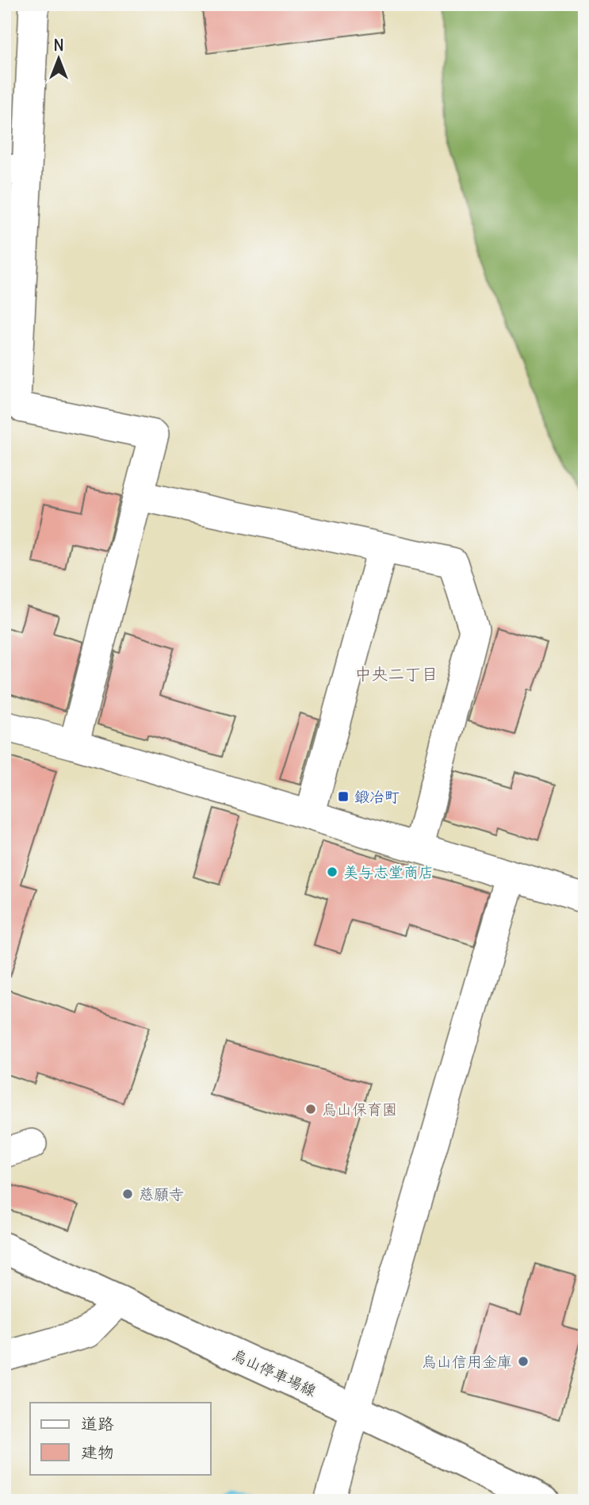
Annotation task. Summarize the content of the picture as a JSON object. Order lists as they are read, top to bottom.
{
  "streets": {
    "main road": ["烏山停車場線"]
  },
  "districts": ["中央二丁目"],
  "places": {
    "transit": ["鍛冶町"],
    "other": [
      "美与志堂商店",
      "烏山保育園",
      "慈願寺",
      "烏山信用金庫"
    ]
  },
  "legend": ["道路", "建物"],
  "north": "top"
}
